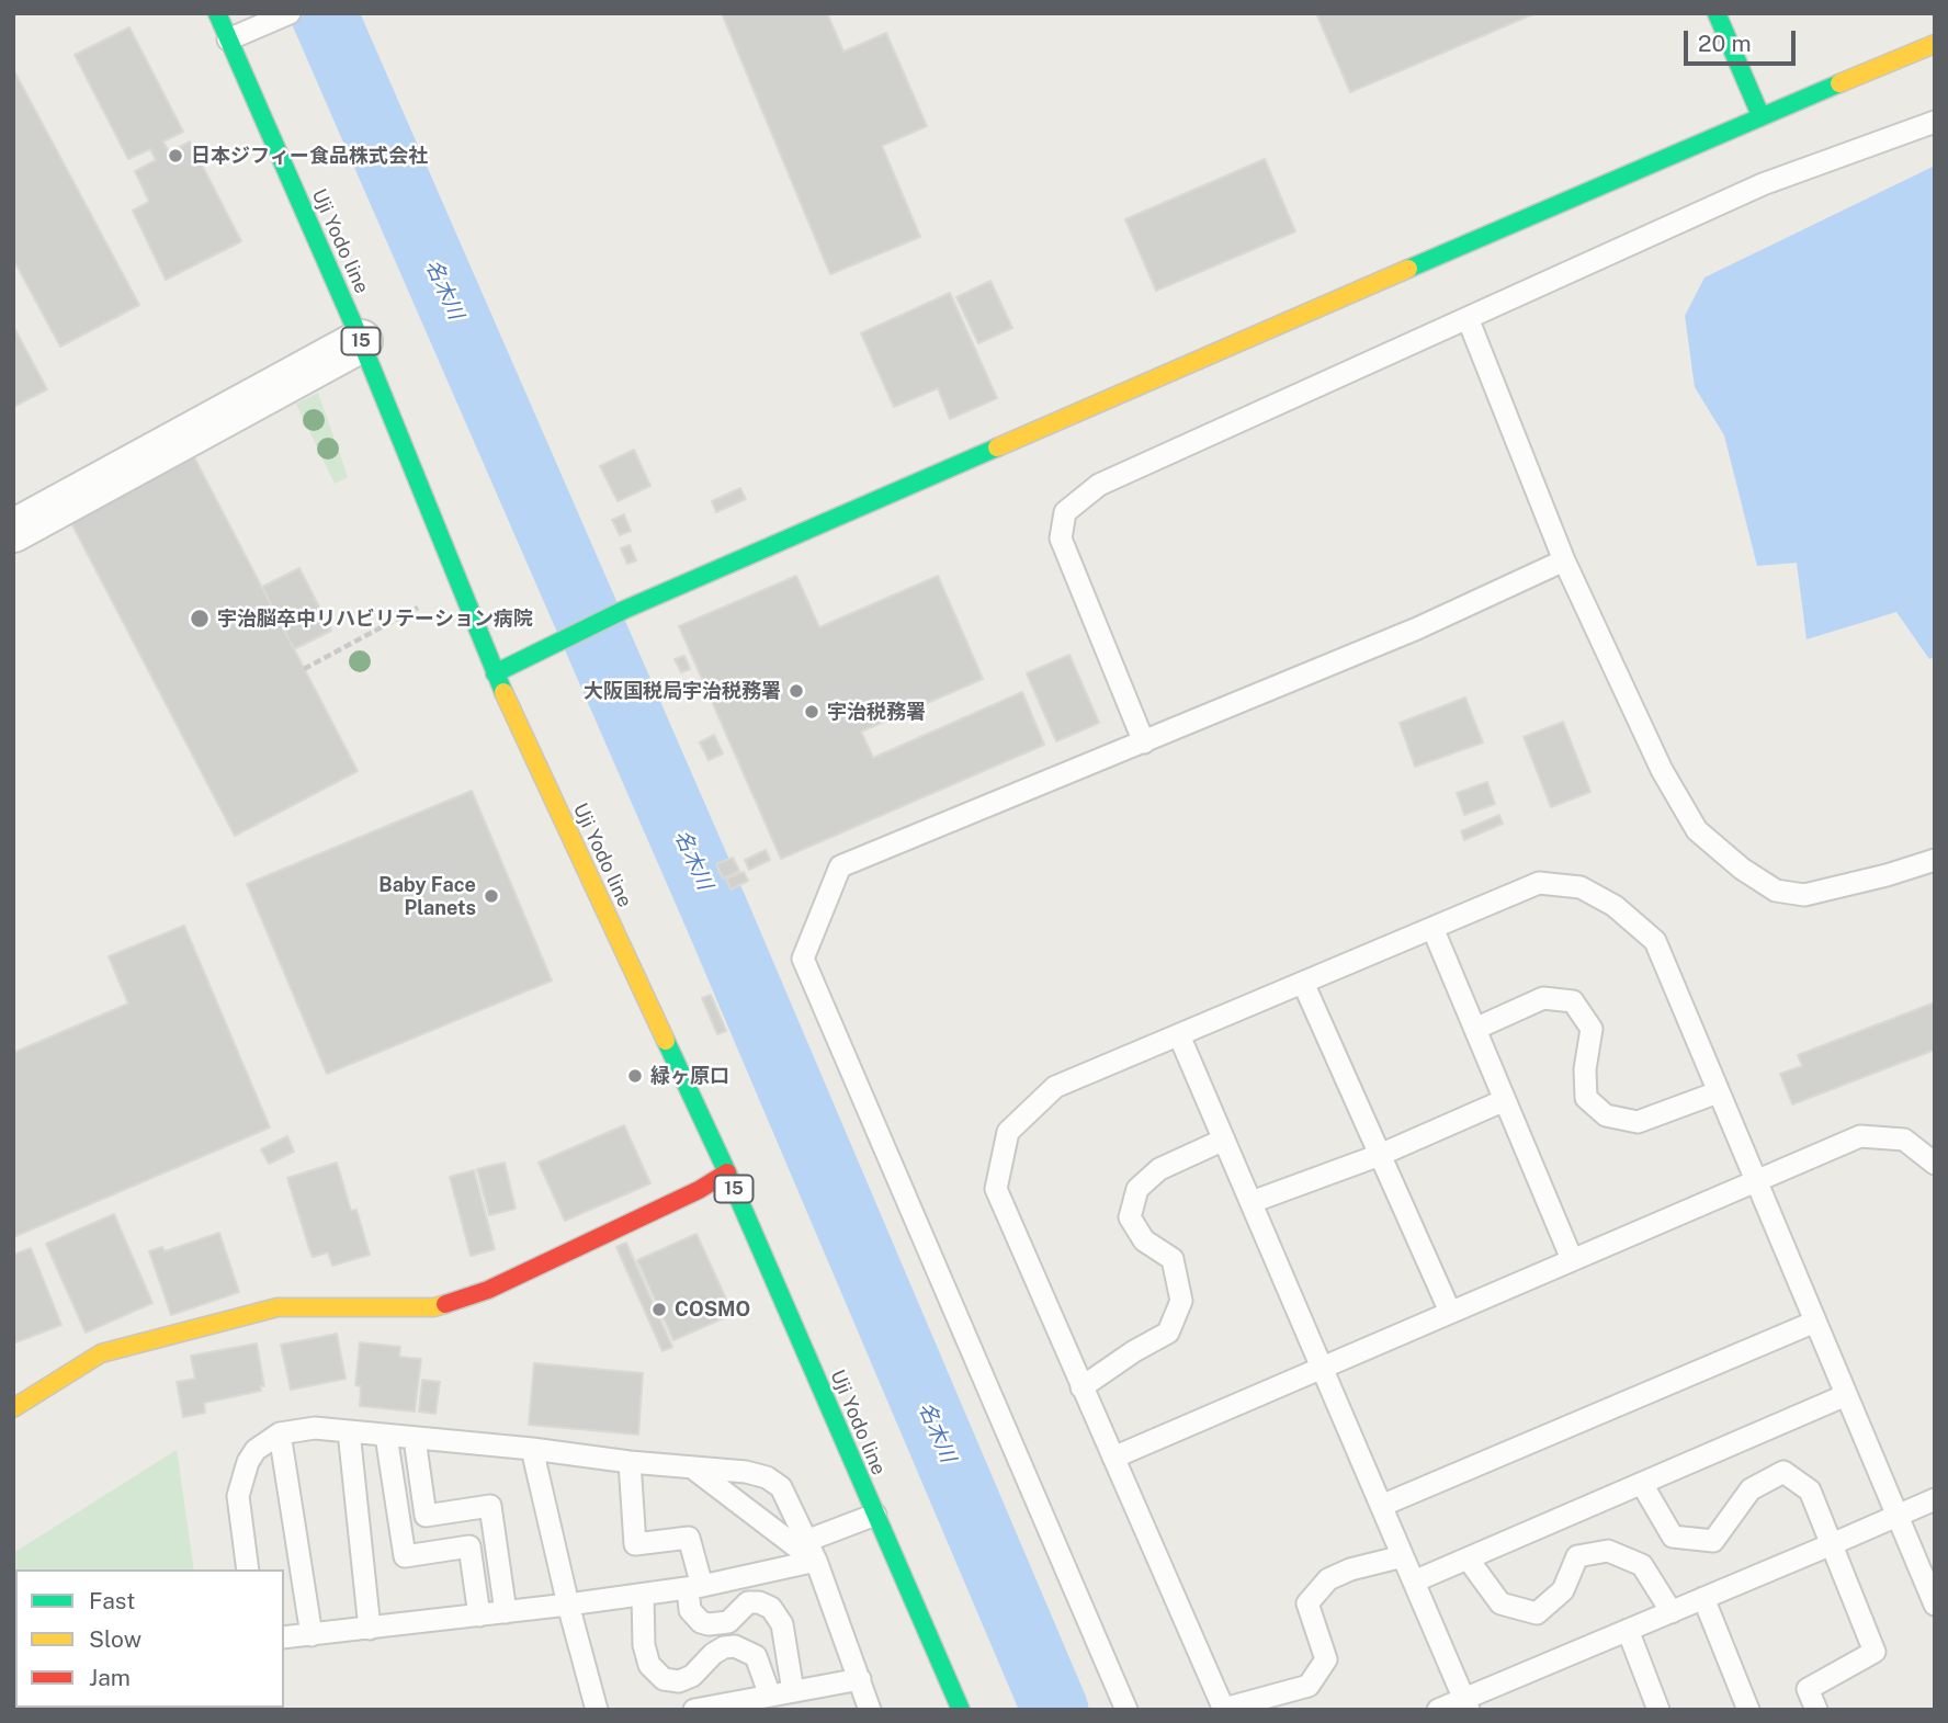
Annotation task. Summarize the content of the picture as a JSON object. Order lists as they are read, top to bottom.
{
  "streets": {
    "street": ["Uji Yodo line", "15"]
  },
  "water": ["名木川"],
  "places": [
    "日本ジフィー食品株式会社",
    "宇治脳卒中リハビリテーション病院",
    "大阪国税局宇治税務署",
    "宇治税務署",
    "Baby Face Planets",
    "緑ヶ原口",
    "COSMO"
  ],
  "legend": ["Fast", "Slow", "Jam"],
  "scale_bar": "20 m"
}
